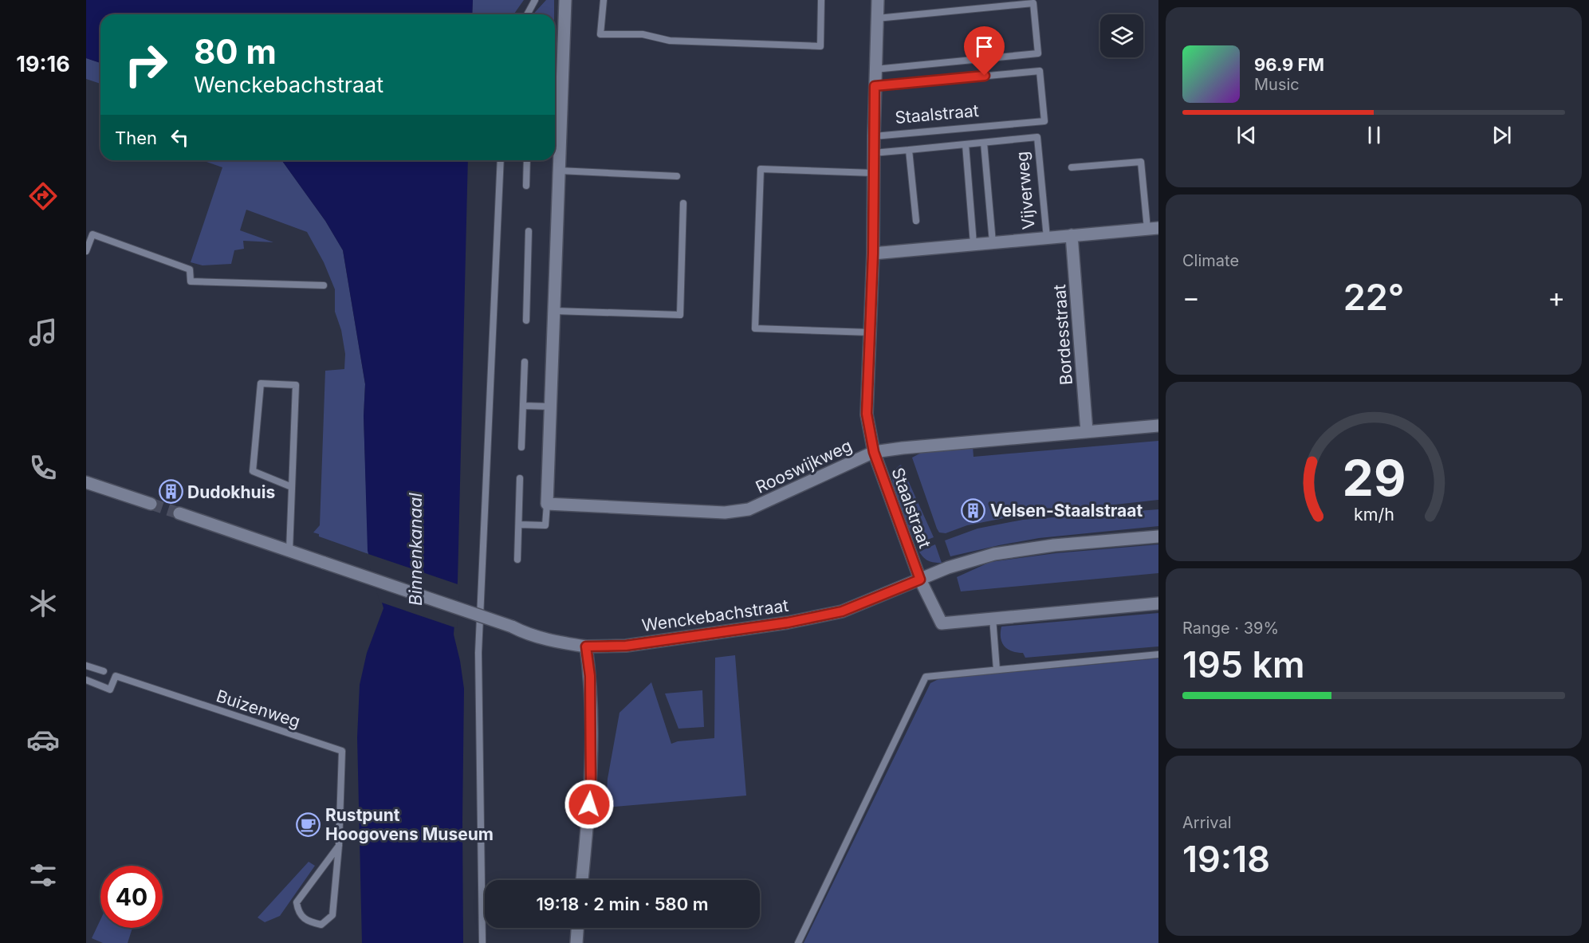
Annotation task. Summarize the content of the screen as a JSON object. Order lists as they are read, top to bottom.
{
  "streets": {
    "street": [
      "Staalstraat",
      "Vijverweg",
      "Bordesstraat",
      "Rooswijkweg",
      "Wenckebachstraat"
    ],
    "lane": ["Buizenweg"]
  },
  "crossings": [
    ["Staalstraat", "Vijverweg"],
    ["Staalstraat", "Rooswijkweg"],
    ["Staalstraat", "Wenckebachstraat"],
    ["Vijverweg", "Bordesstraat"],
    ["Bordesstraat", "Rooswijkweg"]
  ],
  "water": ["Binnenkanaal"],
  "places": {
    "building": ["Dudokhuis", "Velsen-Staalstraat"],
    "cafe": ["Rustpunt Hoogovens Museum"]
  },
  "page": {
    "tabs": "19:16",
    "turn": ["80 m", "Wenckebachstraat"],
    "song": ["96.9 FM", "Music"],
    "then": "Then",
    "tile": [
      "Climate",
      ["Range · 39%", "195 km"],
      ["Arrival", "19:18"]
    ],
    "heat": ["−", "22°", "+"],
    "limit": "40",
    "trip": "19:18 · 2 min · 580 m",
    "gauge": ["29", "km/h"]
  }
}
